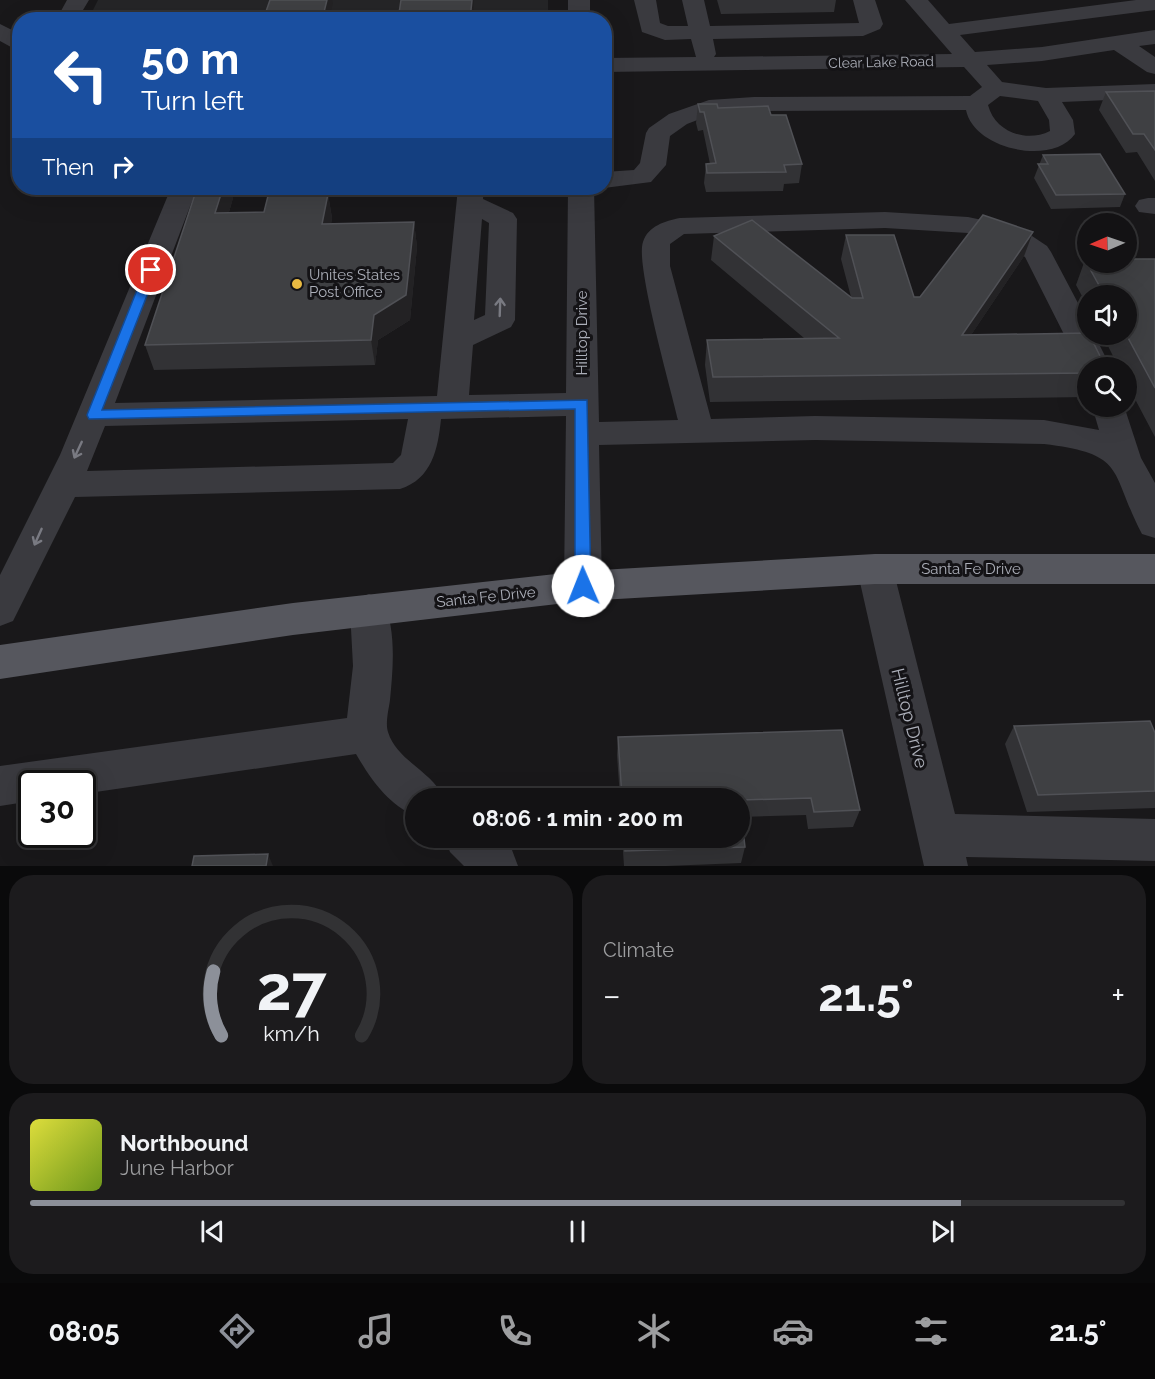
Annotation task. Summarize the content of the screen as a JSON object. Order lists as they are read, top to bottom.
{
  "streets": {
    "main road": ["Santa Fe Drive"],
    "street": ["Clear Lake Road", "Hilltop Drive"]
  },
  "crossings": [
    ["Hilltop Drive", "Santa Fe Drive"]
  ],
  "places": ["Unites States Post Office"],
  "north": "left",
  "page": {
    "turn": ["50 m", "Turn left"],
    "then": "Then",
    "limit": "30",
    "trip": "08:06 · 1 min · 200 m",
    "tile": "Climate",
    "heat": ["−", "21.5°", "+"],
    "song": ["Northbound", "June Harbor"],
    "tabs": ["08:05", "21.5°"],
    "gauge": ["27", "km/h"]
  }
}
